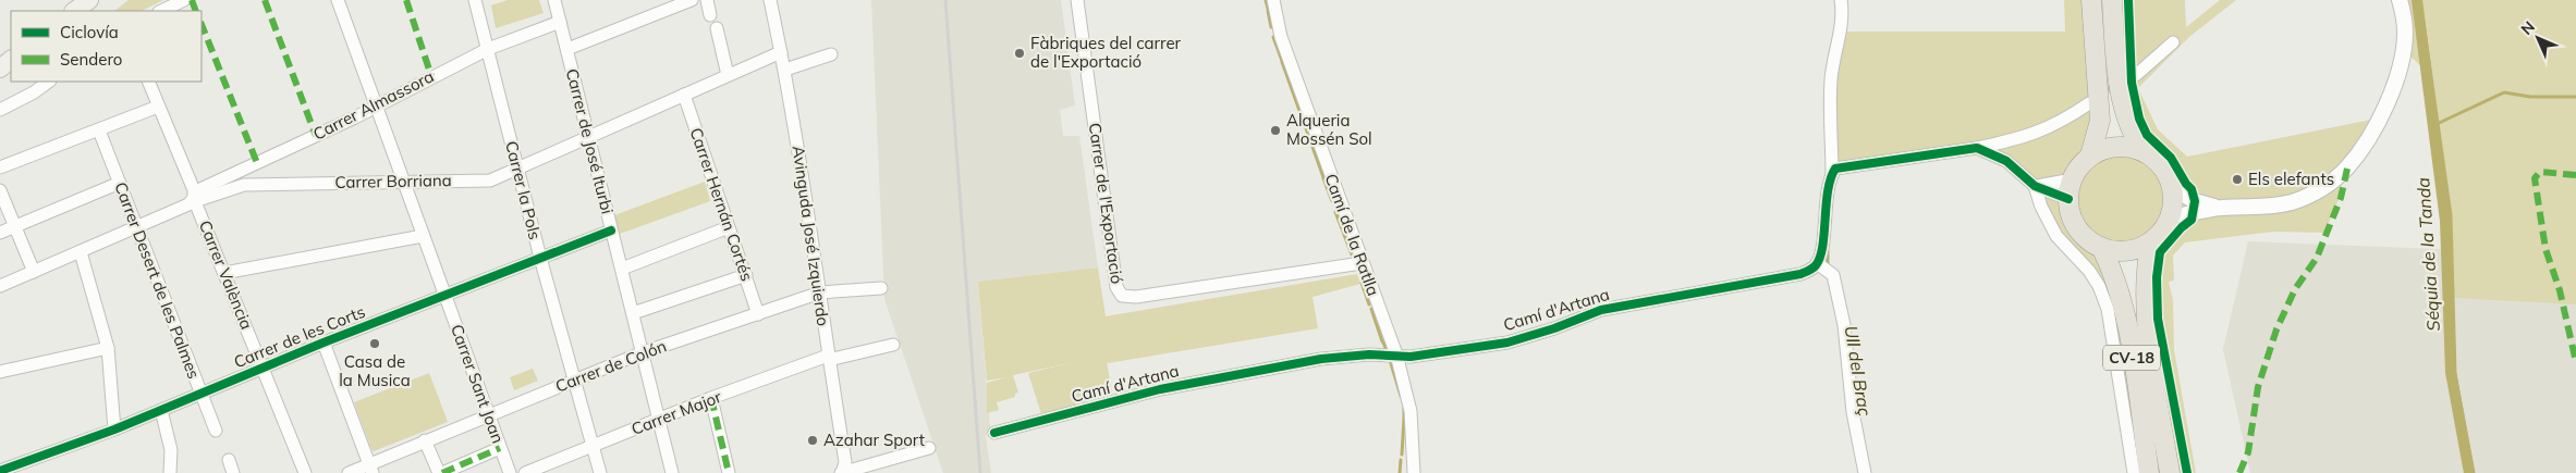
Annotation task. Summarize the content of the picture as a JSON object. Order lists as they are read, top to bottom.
{
  "streets": {
    "main road": ["CV-18"],
    "street": [
      "Carrer Almassora",
      "Carrer de José Iturbi",
      "Carrer Borriana",
      "Carrer la Pols",
      "Carrer de l'Exportació",
      "Carrer Hernán Cortés",
      "Camí de la Ratlla",
      "Avinguda José Izquierdo",
      "Carrer València",
      "Carrer Desert de les Palmes",
      "Camí d'Artana",
      "Carrer de les Corts",
      "Carrer de Colón",
      "Carrer Sant Joan",
      "Carrer Major"
    ]
  },
  "crossings": [
    ["Carrer Almassora", "Carrer de José Iturbi"],
    ["Carrer Almassora", "Carrer Borriana"],
    ["Carrer Almassora", "Carrer la Pols"],
    ["Carrer Almassora", "Carrer València"],
    ["Carrer Almassora", "Carrer Sant Joan"],
    ["Carrer de José Iturbi", "Carrer Borriana"],
    ["Carrer de José Iturbi", "Carrer de les Corts"],
    ["Carrer de José Iturbi", "Carrer de Colón"],
    ["Carrer de José Iturbi", "Carrer Major"],
    ["Carrer Borriana", "Carrer la Pols"],
    ["Carrer Borriana", "Carrer Hernán Cortés"],
    ["Carrer Borriana", "Avinguda José Izquierdo"],
    ["Carrer Borriana", "Carrer València"],
    ["Carrer Borriana", "Carrer Desert de les Palmes"],
    ["Carrer Borriana", "Carrer Sant Joan"],
    ["Carrer la Pols", "Carrer de les Corts"],
    ["Carrer la Pols", "Carrer de Colón"],
    ["Carrer la Pols", "Carrer Major"],
    ["Carrer de l'Exportació", "Camí de la Ratlla"],
    ["Carrer Hernán Cortés", "Carrer de Colón"],
    ["Camí de la Ratlla", "Camí d'Artana"],
    ["Avinguda José Izquierdo", "Carrer de Colón"],
    ["Avinguda José Izquierdo", "Carrer Major"],
    ["Carrer València", "Carrer de les Corts"],
    ["Carrer Desert de les Palmes", "Carrer de les Corts"],
    ["Carrer de les Corts", "Carrer Sant Joan"],
    ["Carrer de Colón", "Carrer Sant Joan"]
  ],
  "water": ["Séquia de la Tanda", "Ull del Braç"],
  "places": [
    "Fàbriques del carrer de l'Exportació",
    "Alqueria Mossén Sol",
    "Els elefants",
    "Casa de la Musica",
    "Azahar Sport"
  ],
  "legend": ["Ciclovía", "Sendero"],
  "north": "top left"
}
